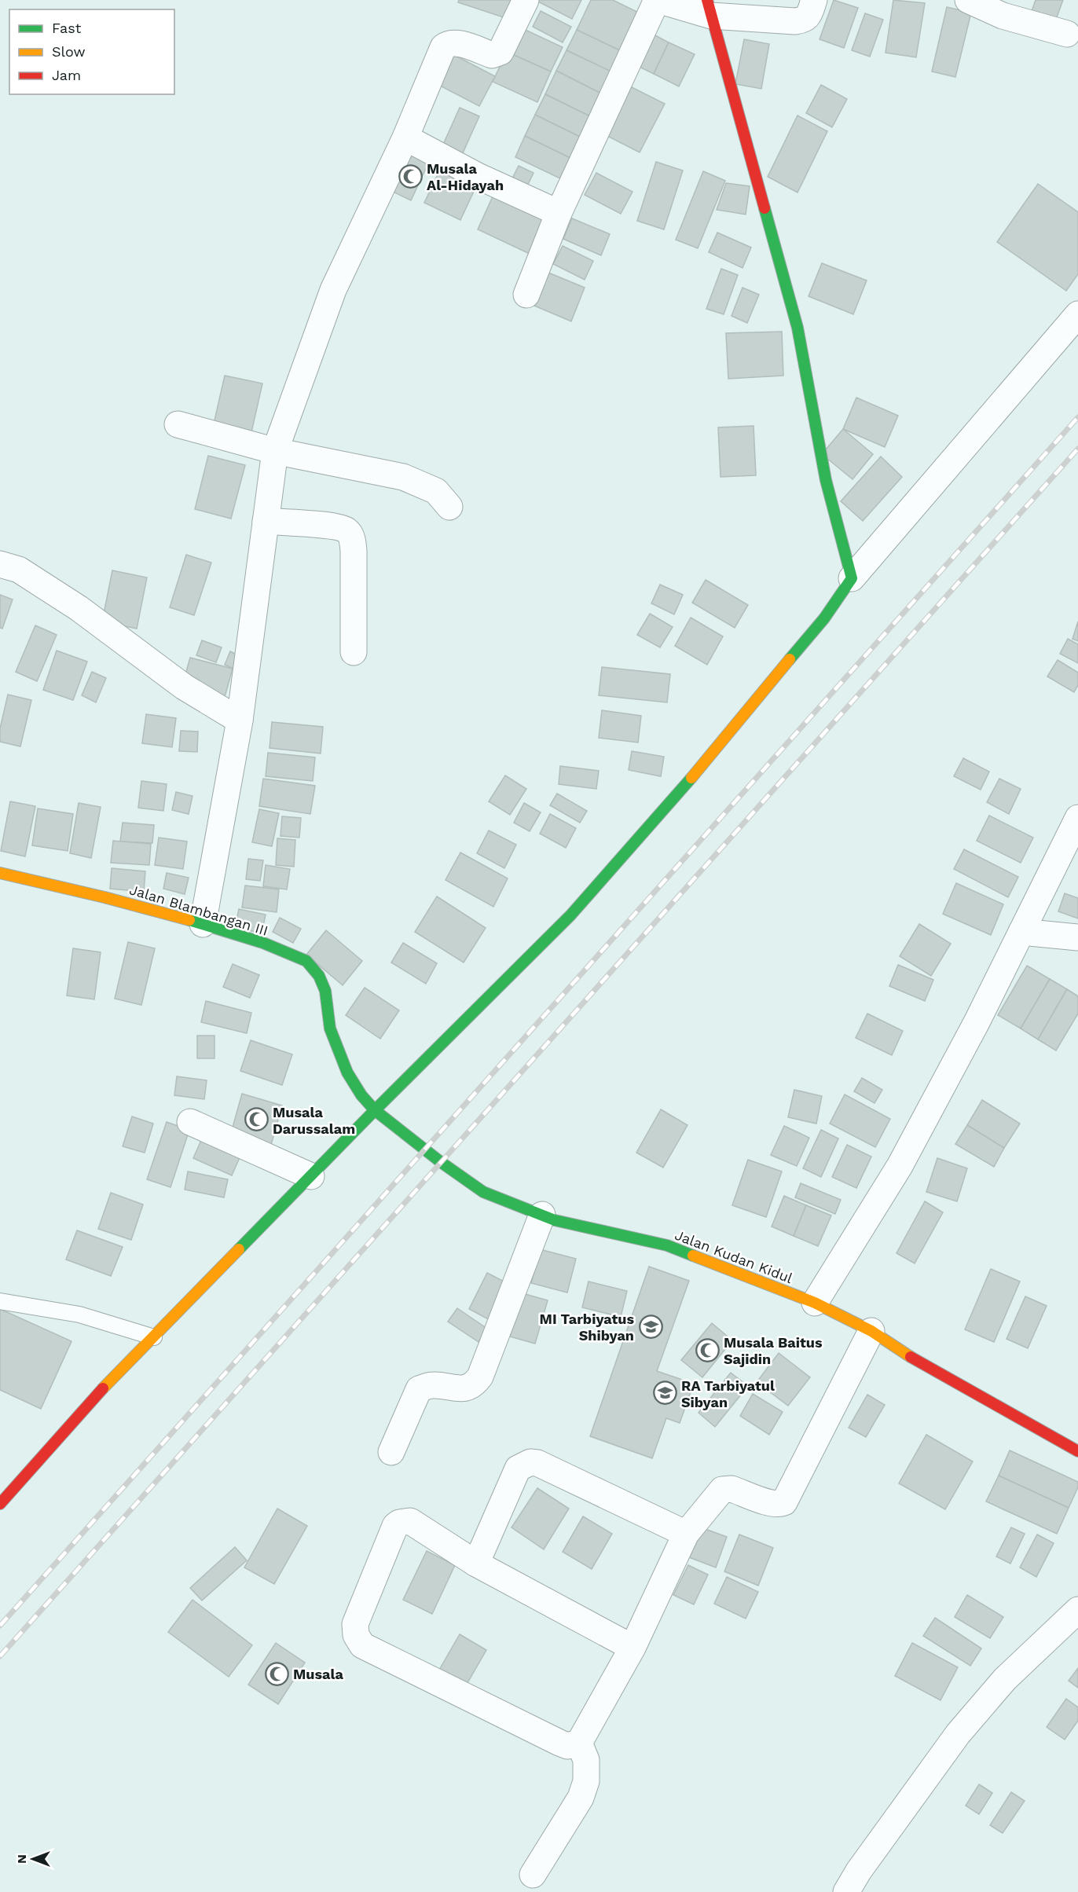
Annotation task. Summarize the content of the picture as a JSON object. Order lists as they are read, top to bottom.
{
  "streets": {
    "street": ["Jalan Blambangan III", "Jalan Kudan Kidul"]
  },
  "crossings": [
    ["Jalan Blambangan III", "Jalan Kudan Kidul"]
  ],
  "places": {
    "mosque": [
      "Musala Al-Hidayah",
      "Musala Darussalam",
      "Musala Baitus Sajidin",
      "Musala"
    ],
    "school or university": ["MI Tarbiyatus Shibyan", "RA Tarbiyatul Sibyan"]
  },
  "legend": ["Fast", "Slow", "Jam"],
  "north": "left"
}
